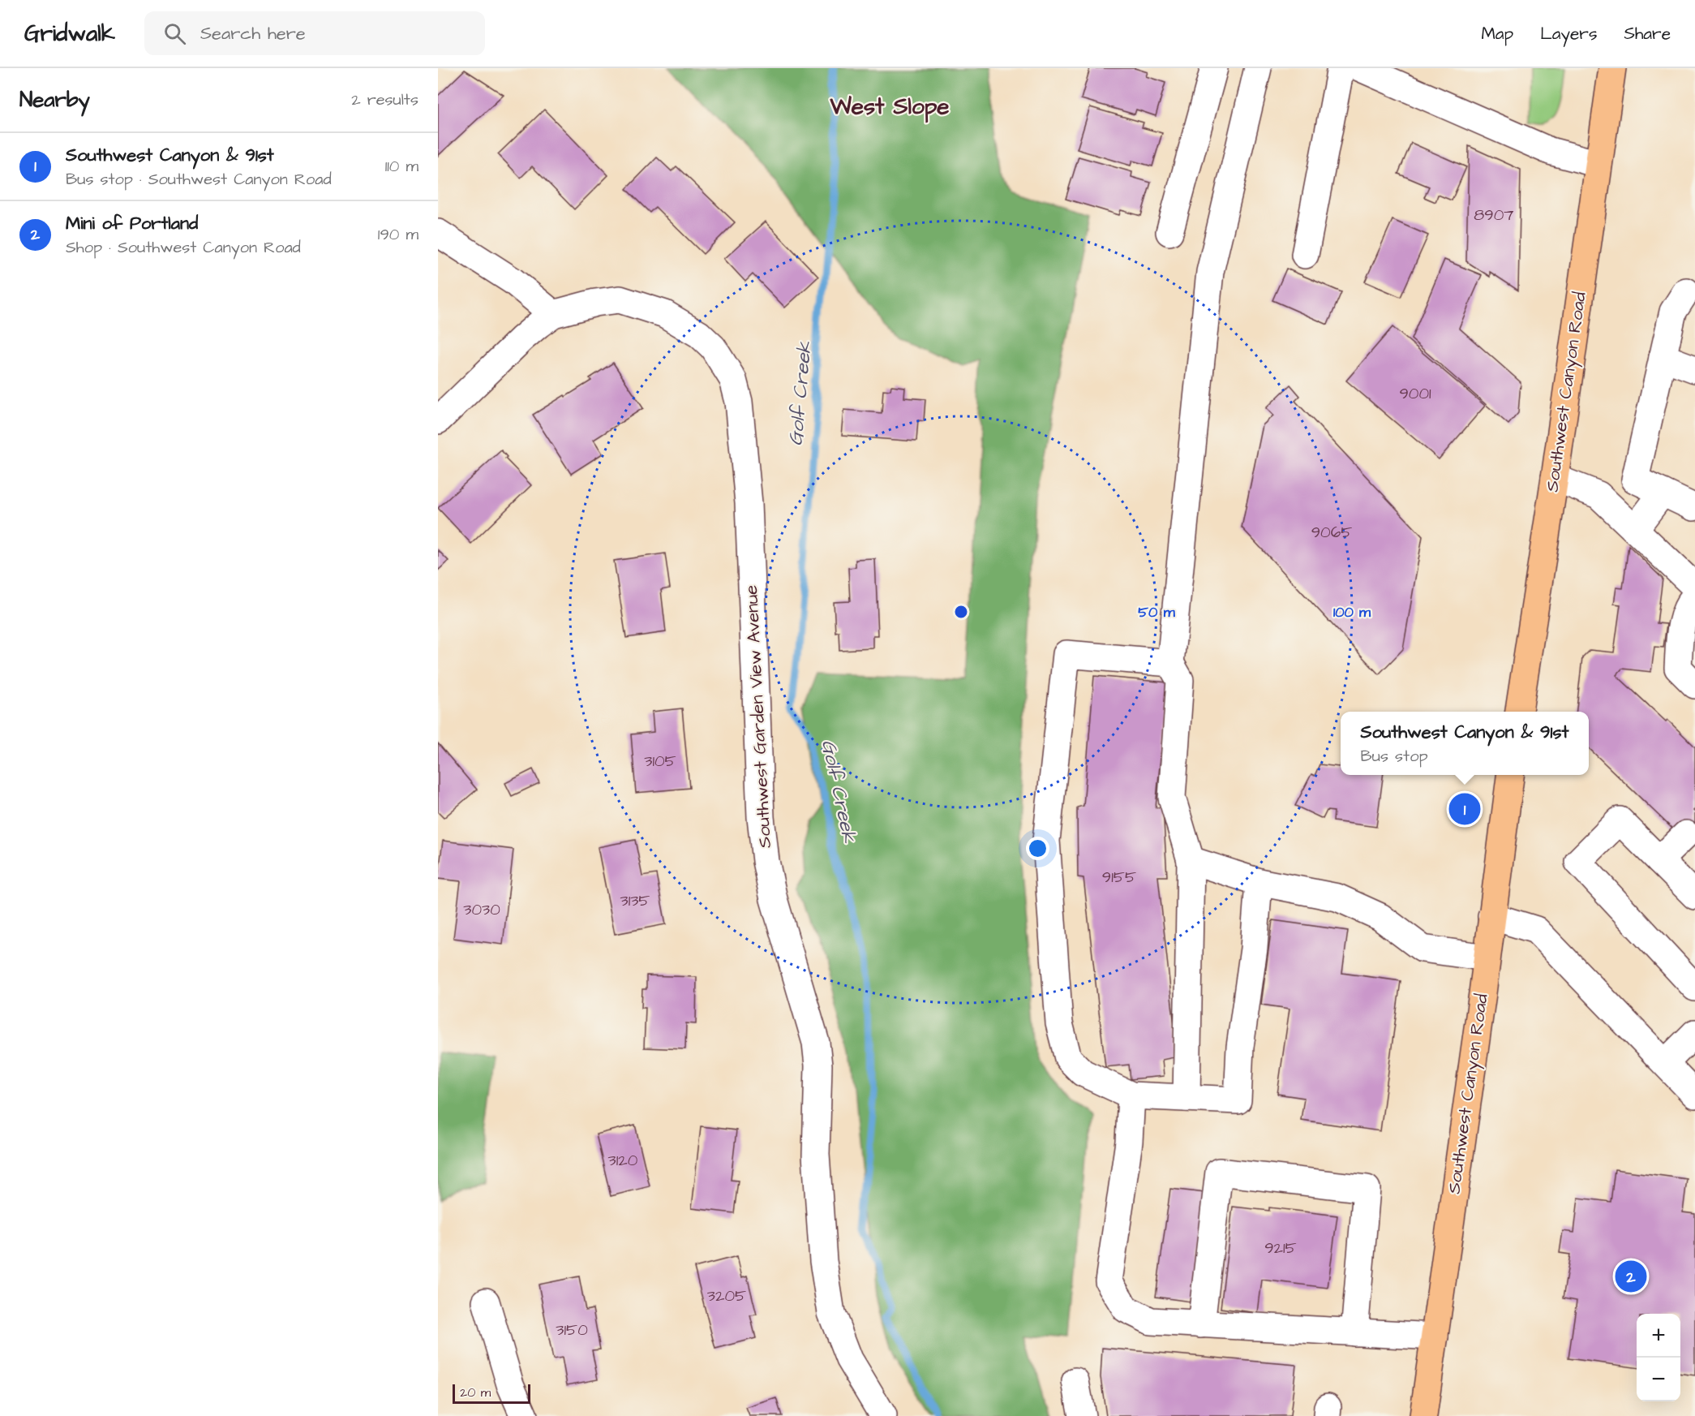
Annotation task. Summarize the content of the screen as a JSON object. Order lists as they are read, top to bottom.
{
  "streets": {
    "main road": ["Southwest Canyon Road"],
    "street": ["Southwest Garden View Avenue"]
  },
  "districts": ["West Slope"],
  "water": ["Golf Creek"],
  "house_numbers": [
    "8907",
    "9001",
    "9065",
    "3105",
    "9155",
    "3135",
    "3030",
    "3120",
    "9215",
    "3205",
    "3150"
  ],
  "scale_bar": "20 m",
  "page": {
    "header": "Gridwalk",
    "search": "Search here",
    "nav": ["Map", "Layers", "Share"],
    "heading": ["Nearby", "2 results"],
    "list": [
      {
        "mark": "1",
        "name": "Southwest Canyon & 91st",
        "note": "Bus stop · Southwest Canyon Road",
        "value": "110 m"
      },
      {
        "mark": "2",
        "name": "Mini of Portland",
        "note": "Shop · Southwest Canyon Road",
        "value": "190 m"
      }
    ],
    "popup": ["Southwest Canyon & 91st", "Bus stop"],
    "pins": ["1", "2"],
    "map_buttons": ["+", "−"],
    "scale": "20 m"
  },
  "rings": ["50 m", "100 m"]
}
